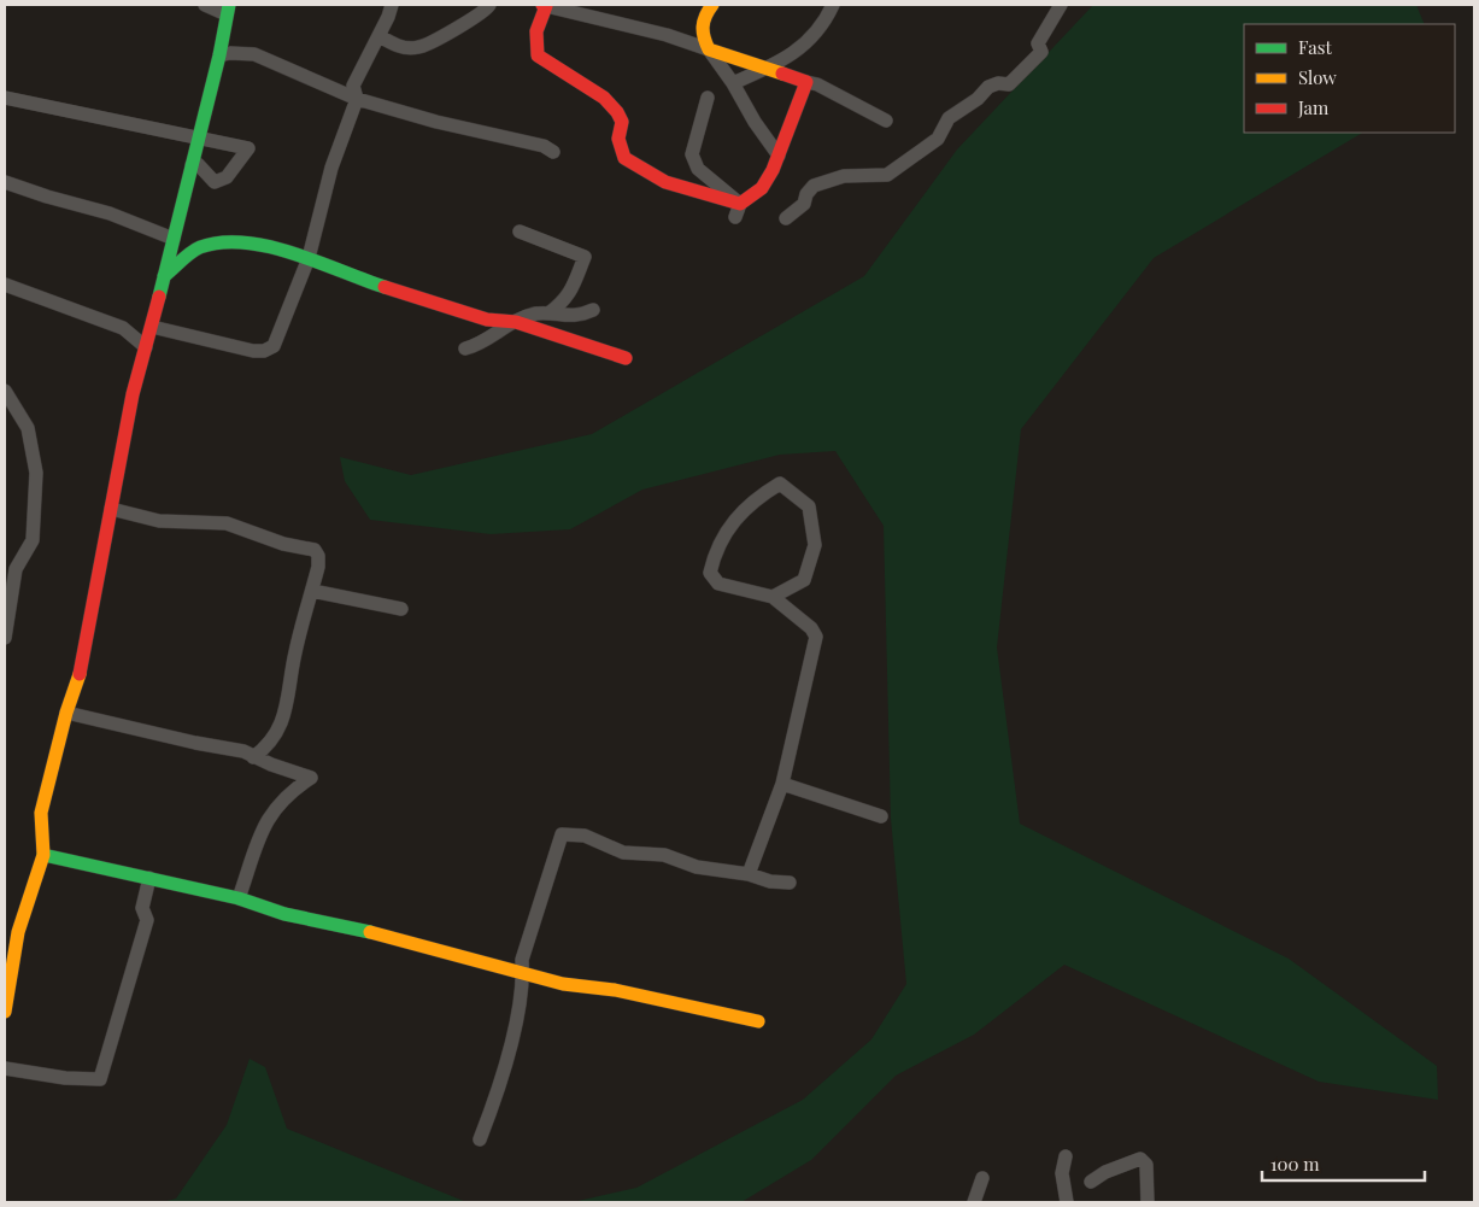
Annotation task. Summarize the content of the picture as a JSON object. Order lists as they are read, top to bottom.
{
  "legend": ["Fast", "Slow", "Jam"],
  "scale_bar": "100 m"
}
